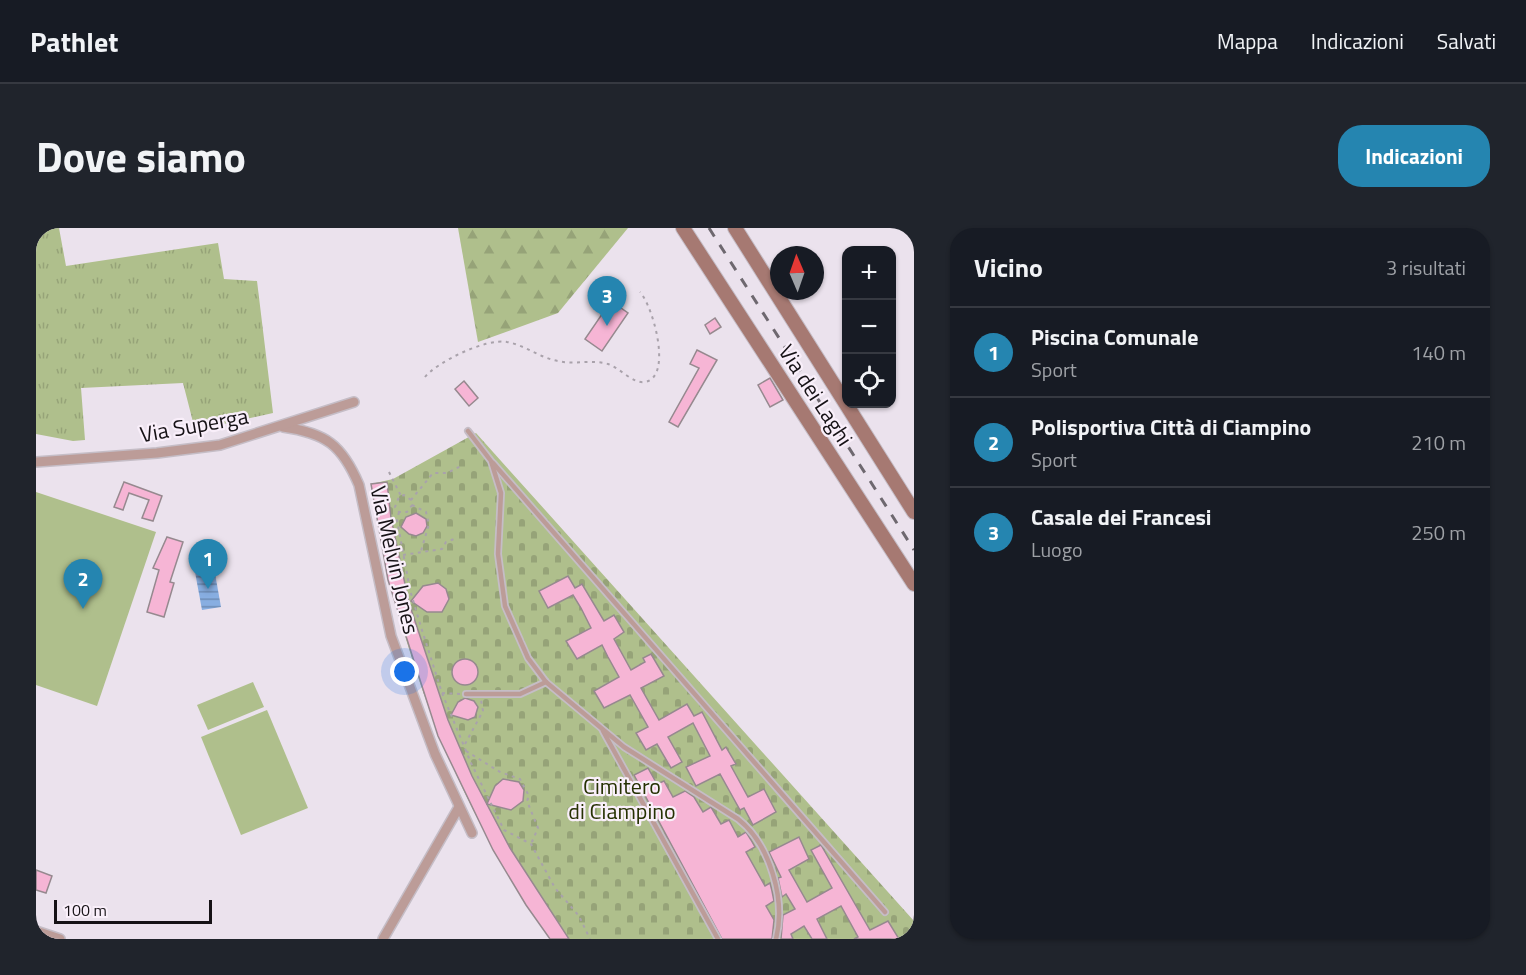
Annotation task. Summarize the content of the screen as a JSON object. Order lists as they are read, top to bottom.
{
  "streets": {
    "main road": ["Via dei Laghi"],
    "street": ["Via Superga", "Via Melvin Jones"]
  },
  "crossings": [
    ["Via Superga", "Via Melvin Jones"]
  ],
  "parks": ["Cimitero di Ciampino"],
  "scale_bar": "100 m",
  "north": "top",
  "page": {
    "header": "Pathlet",
    "nav": ["Mappa", "Indicazioni", "Salvati"],
    "title": "Dove siamo",
    "buttons": "Indicazioni",
    "heading": ["Vicino", "3 risultati"],
    "map_buttons": ["+", "−"],
    "pins": ["3", "1", "2"],
    "list": [
      {
        "mark": "1",
        "name": "Piscina Comunale",
        "note": "Sport",
        "value": "140 m"
      },
      {
        "mark": "2",
        "name": "Polisportiva Città di Ciampino",
        "note": "Sport",
        "value": "210 m"
      },
      {
        "mark": "3",
        "name": "Casale dei Francesi",
        "note": "Luogo",
        "value": "250 m"
      }
    ],
    "scale": "100 m"
  }
}
